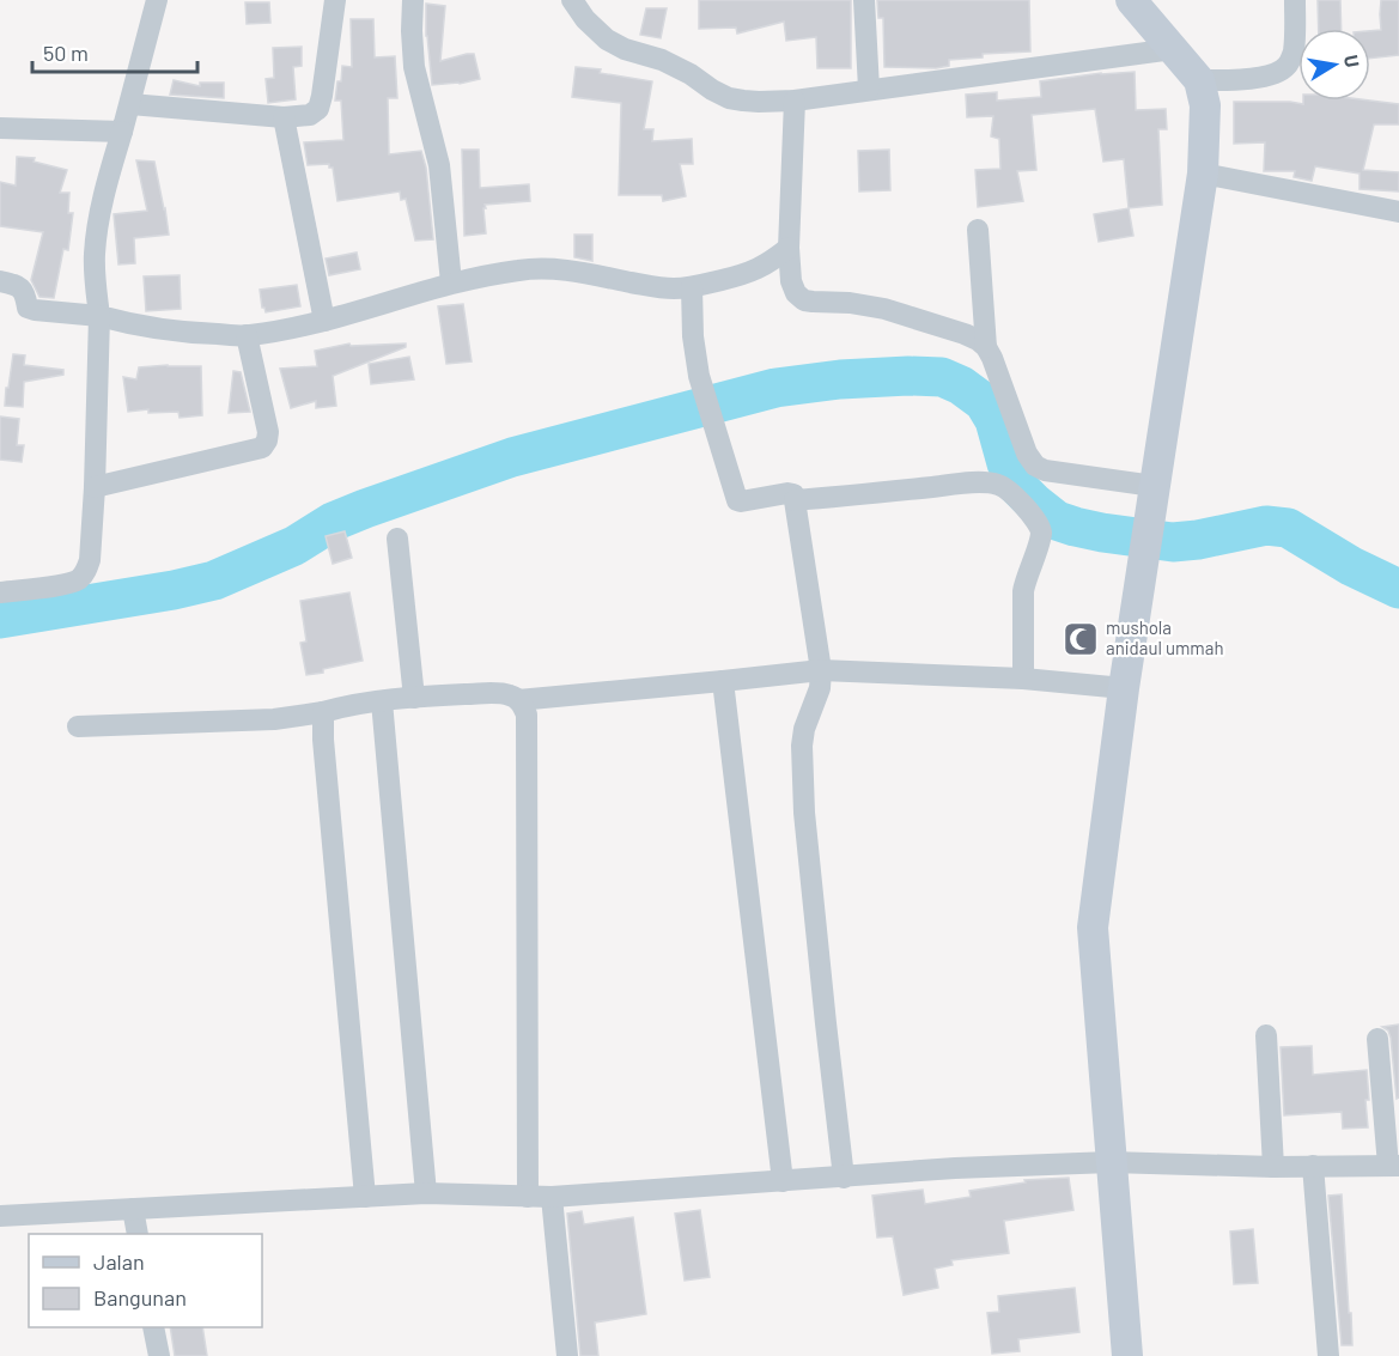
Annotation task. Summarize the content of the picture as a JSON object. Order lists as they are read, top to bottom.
{
  "places": {
    "mosque": ["mushola anidaul ummah"]
  },
  "legend": ["Jalan", "Bangunan"],
  "scale_bar": "50 m",
  "north": "right"
}
